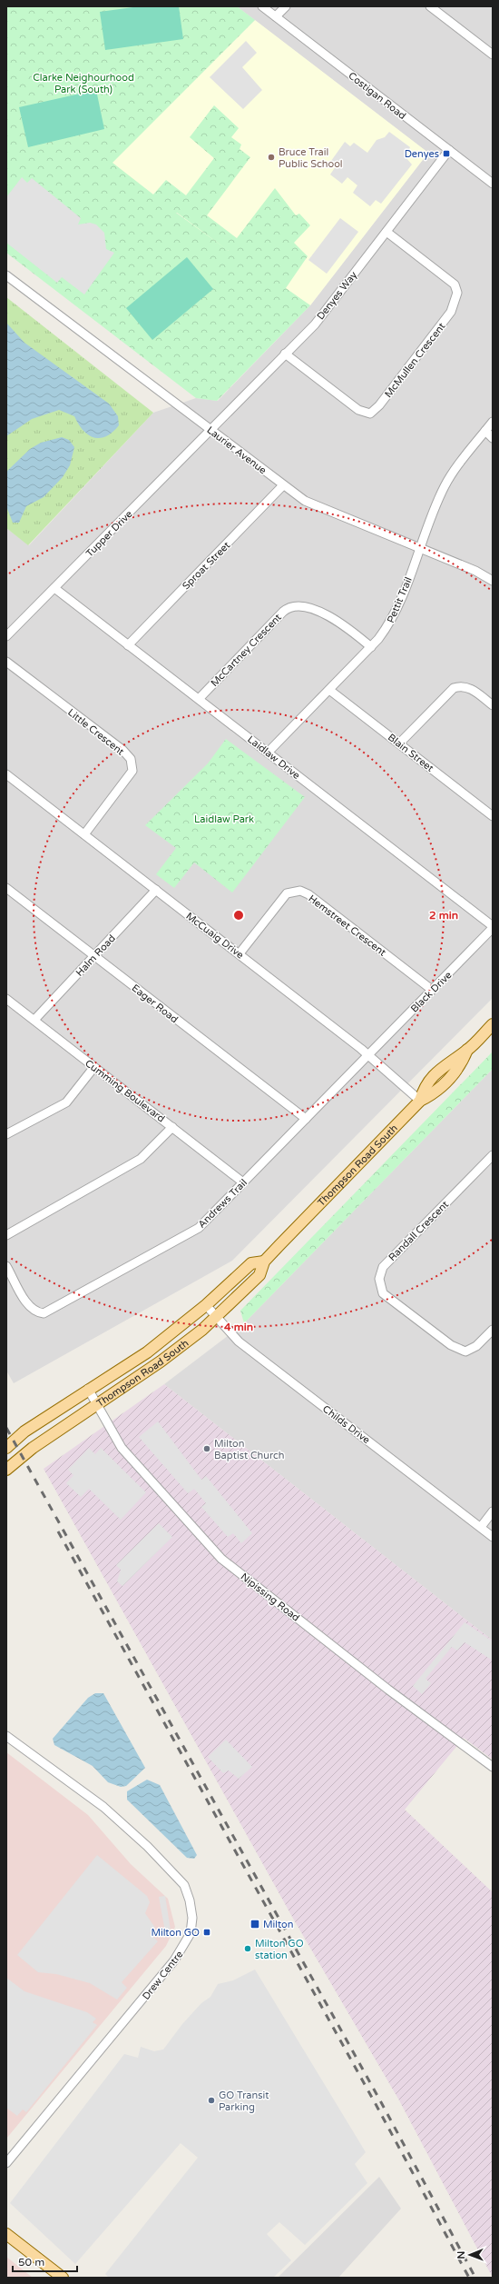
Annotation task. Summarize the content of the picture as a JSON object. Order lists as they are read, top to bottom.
{
  "streets": {
    "main road": ["Thompson Road South"],
    "street": [
      "Costigan Road",
      "Denyes Way",
      "McMullen Crescent",
      "Laurier Avenue",
      "Tupper Drive",
      "Sproat Street",
      "Pettit Trail",
      "McCartney Crescent",
      "Little Crescent",
      "Blain Street",
      "Laidlaw Drive",
      "Hemstreet Crescent",
      "McCuaig Drive",
      "Halm Road",
      "Black Drive",
      "Eager Road",
      "Cumming Boulevard",
      "Andrews Trail",
      "Randall Crescent",
      "Childs Drive",
      "Nipissing Road",
      "Drew Centre"
    ]
  },
  "crossings": [
    ["Costigan Road", "Denyes Way"],
    ["Denyes Way", "McMullen Crescent"],
    ["Denyes Way", "Laurier Avenue"],
    ["Denyes Way", "Tupper Drive"],
    ["Laurier Avenue", "Tupper Drive"],
    ["Laurier Avenue", "Sproat Street"],
    ["Laurier Avenue", "Pettit Trail"],
    ["Tupper Drive", "Laidlaw Drive"],
    ["Sproat Street", "Laidlaw Drive"],
    ["Pettit Trail", "McCartney Crescent"],
    ["Pettit Trail", "Blain Street"],
    ["Pettit Trail", "Laidlaw Drive"],
    ["McCartney Crescent", "Laidlaw Drive"],
    ["Little Crescent", "McCuaig Drive"],
    ["Laidlaw Drive", "Black Drive"],
    ["Hemstreet Crescent", "McCuaig Drive"],
    ["Hemstreet Crescent", "Black Drive"],
    ["McCuaig Drive", "Halm Road"],
    ["McCuaig Drive", "Black Drive"],
    ["McCuaig Drive", "Thompson Road South"],
    ["McCuaig Drive", "Andrews Trail"],
    ["Halm Road", "Eager Road"],
    ["Halm Road", "Cumming Boulevard"],
    ["Black Drive", "Andrews Trail"],
    ["Eager Road", "Andrews Trail"],
    ["Cumming Boulevard", "Andrews Trail"],
    ["Thompson Road South", "Childs Drive"],
    ["Thompson Road South", "Nipissing Road"]
  ],
  "parks": ["Clarke Neighourhood Park (South)", "Laidlaw Park"],
  "places": {
    "transit": ["Denyes", "Milton", "Milton GO"],
    "other": [
      "Bruce Trail Public School",
      "Milton Baptist Church",
      "Milton GO station",
      "GO Transit Parking"
    ]
  },
  "scale_bar": "50 m",
  "north": "left",
  "rings": ["2 min", "4 min"]
}
